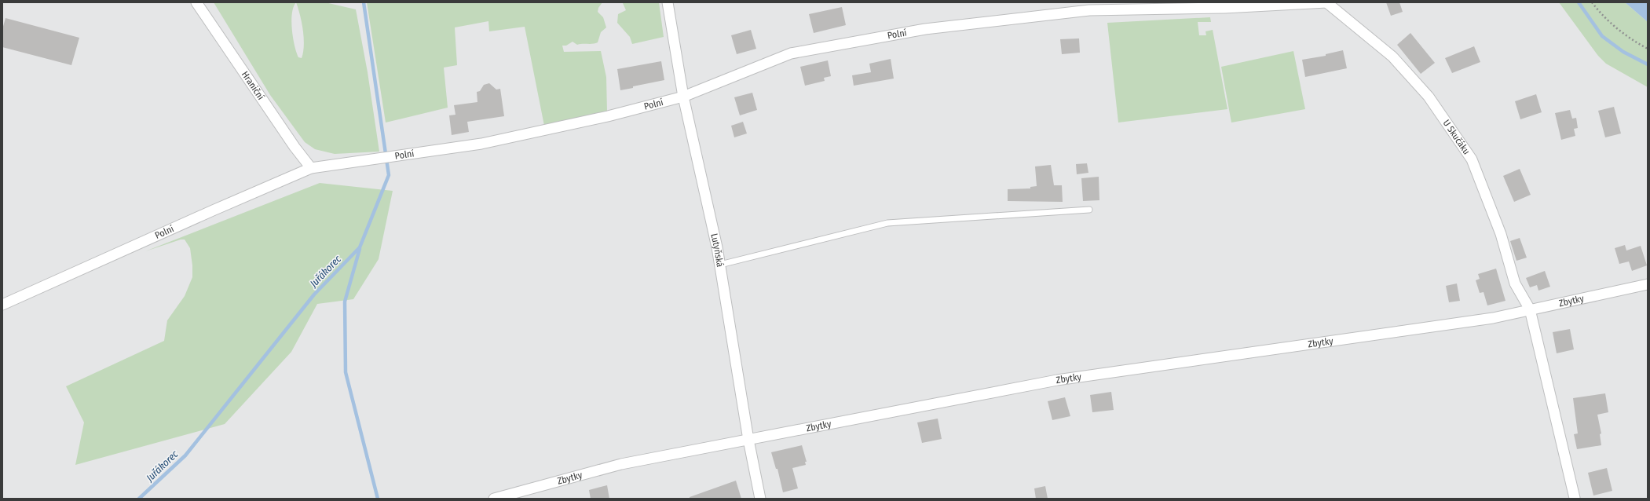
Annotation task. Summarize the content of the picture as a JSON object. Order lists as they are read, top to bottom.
{
  "streets": {
    "street": [
      "Polní",
      "Hraniční",
      "U Skučáku",
      "Lutyňská",
      "Zbytky"
    ]
  },
  "crossings": [
    ["Polní", "Hraniční"],
    ["Polní", "U Skučáku"],
    ["Polní", "Lutyňská"],
    ["U Skučáku", "Zbytky"],
    ["Lutyňská", "Zbytky"]
  ],
  "water": ["Juřákorec"]
}
